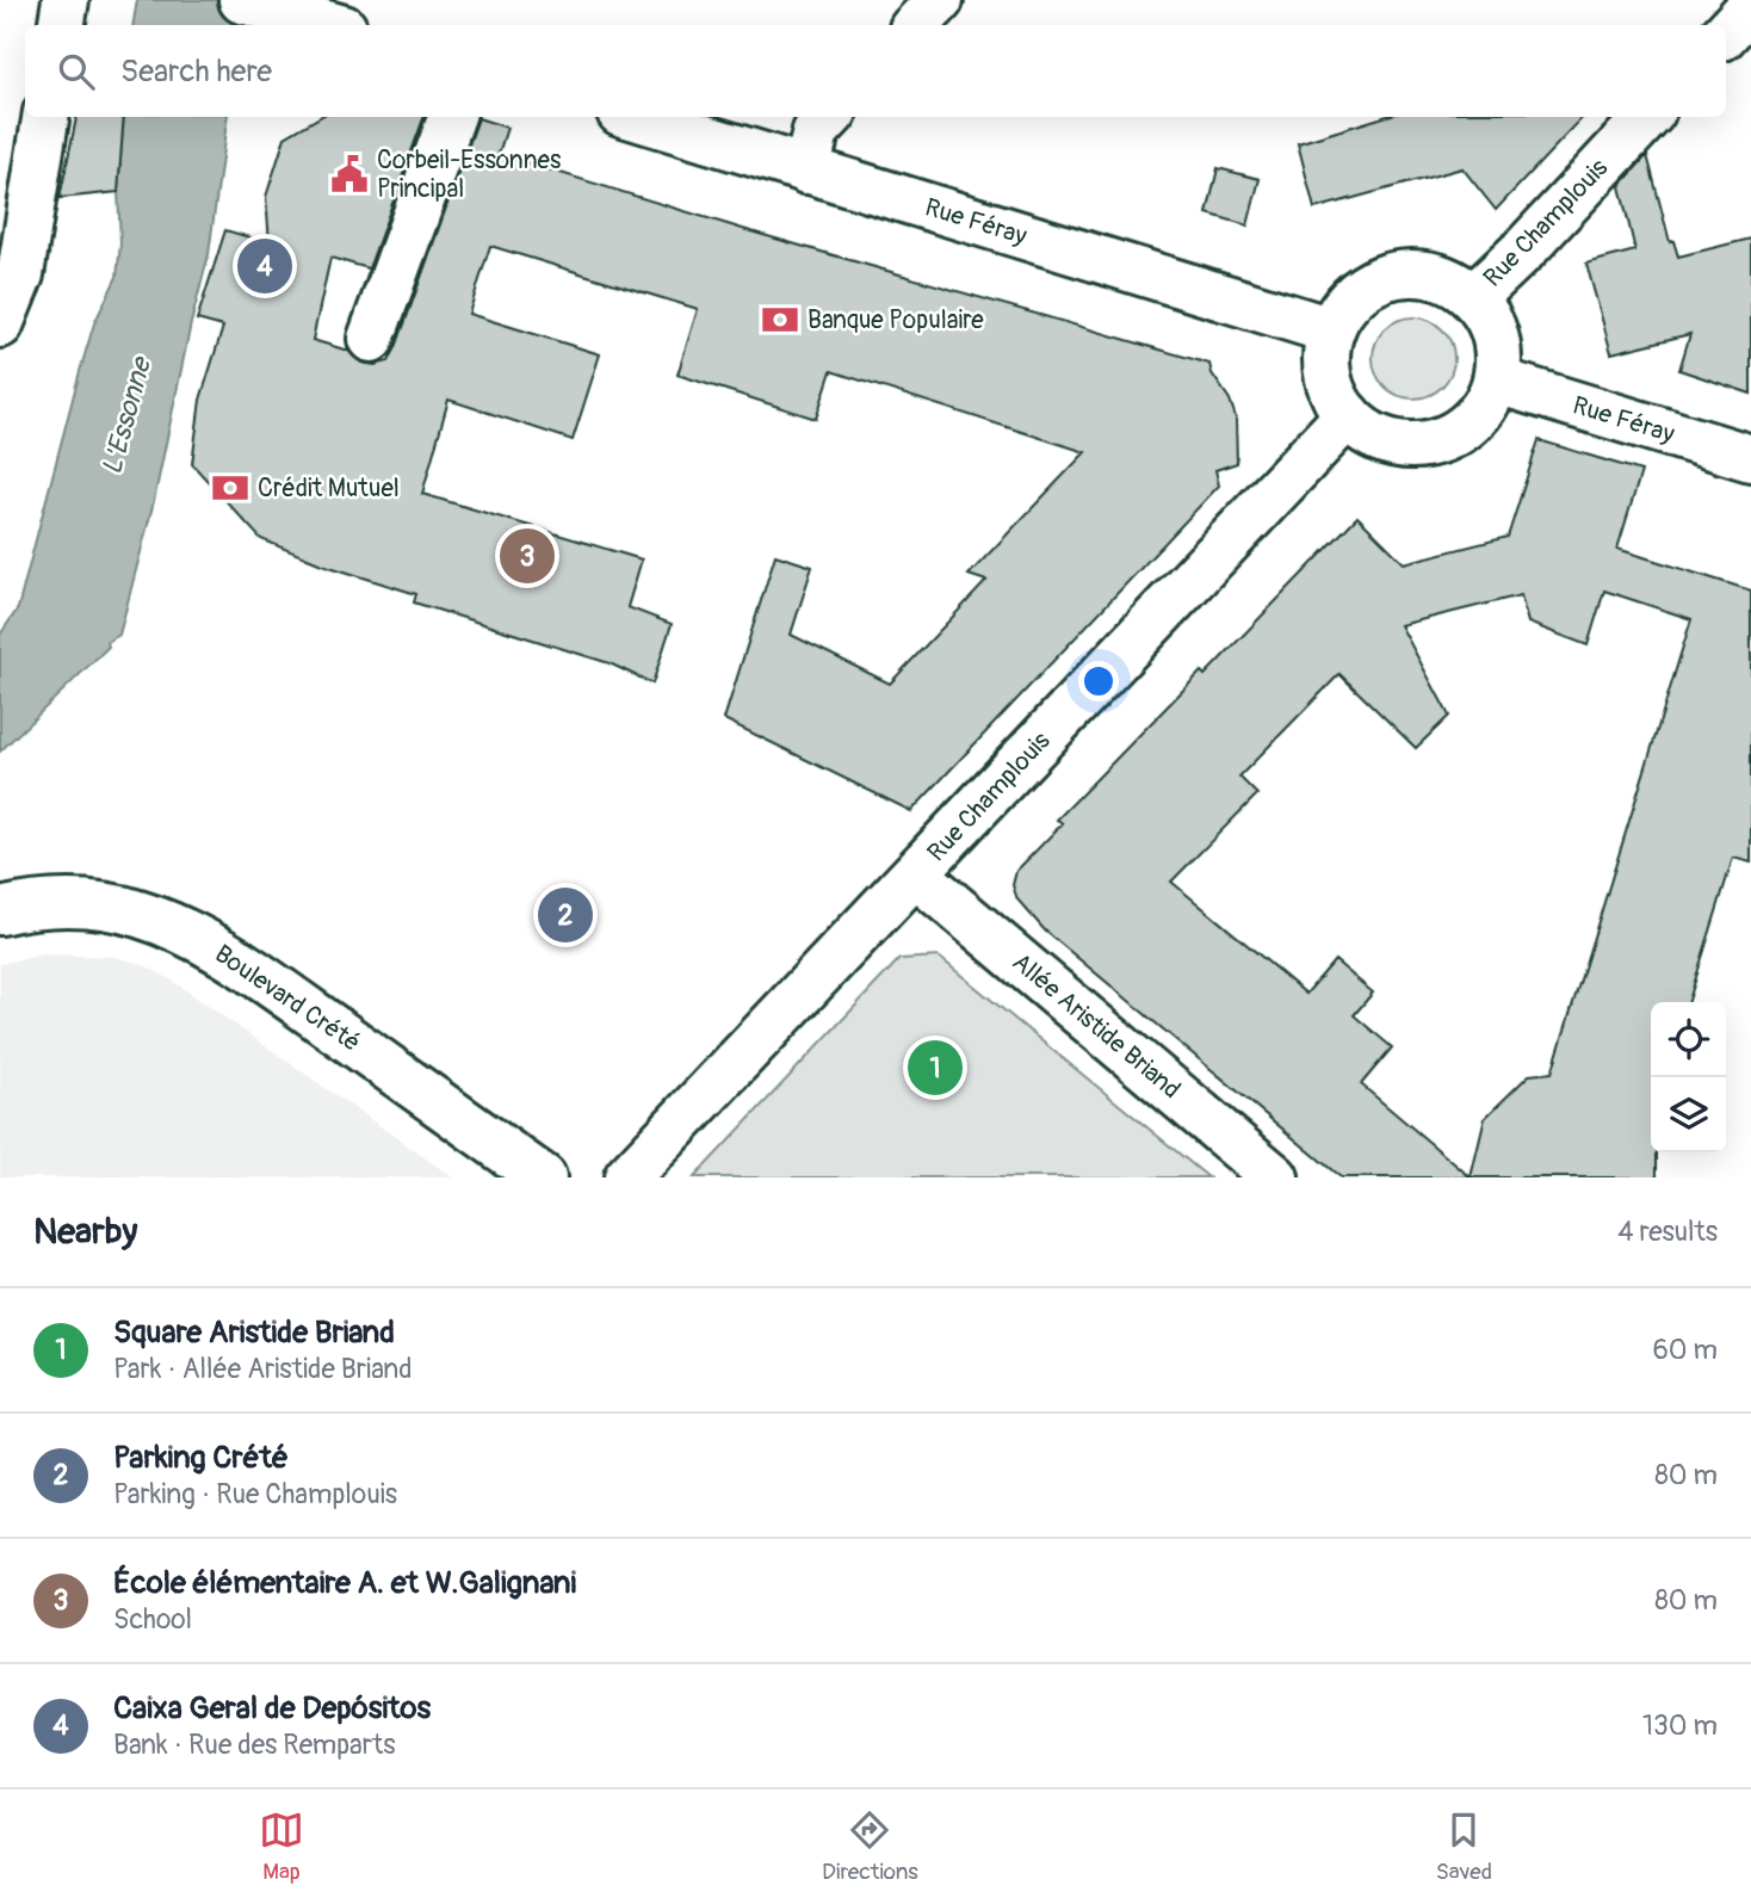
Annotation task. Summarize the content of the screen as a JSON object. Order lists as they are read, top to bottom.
{
  "streets": {
    "street": [
      "Rue Féray",
      "Rue Champlouis",
      "Boulevard Crété",
      "Allée Aristide Briand"
    ]
  },
  "crossings": [
    ["Rue Féray", "Rue Champlouis"],
    ["Rue Champlouis", "Allée Aristide Briand"]
  ],
  "water": ["L'Essonne"],
  "places": {
    "public building": ["Corbeil-Essonnes Principal"],
    "bank": ["Banque Populaire", "Crédit Mutuel"]
  },
  "page": {
    "search": "Search here",
    "pins": [
      "4",
      "3",
      "2",
      "1"
    ],
    "heading": ["Nearby", "4 results"],
    "list": [
      {
        "mark": "1",
        "name": "Square Aristide Briand",
        "note": "Park · Allée Aristide Briand",
        "value": "60 m"
      },
      {
        "mark": "2",
        "name": "Parking Crété",
        "note": "Parking · Rue Champlouis",
        "value": "80 m"
      },
      {
        "mark": "3",
        "name": "École élémentaire A. et W.Galignani",
        "note": "School",
        "value": "80 m"
      },
      {
        "mark": "4",
        "name": "Caixa Geral de Depósitos",
        "note": "Bank · Rue des Remparts",
        "value": "130 m"
      }
    ],
    "nav": ["Map", "Directions", "Saved"]
  }
}
